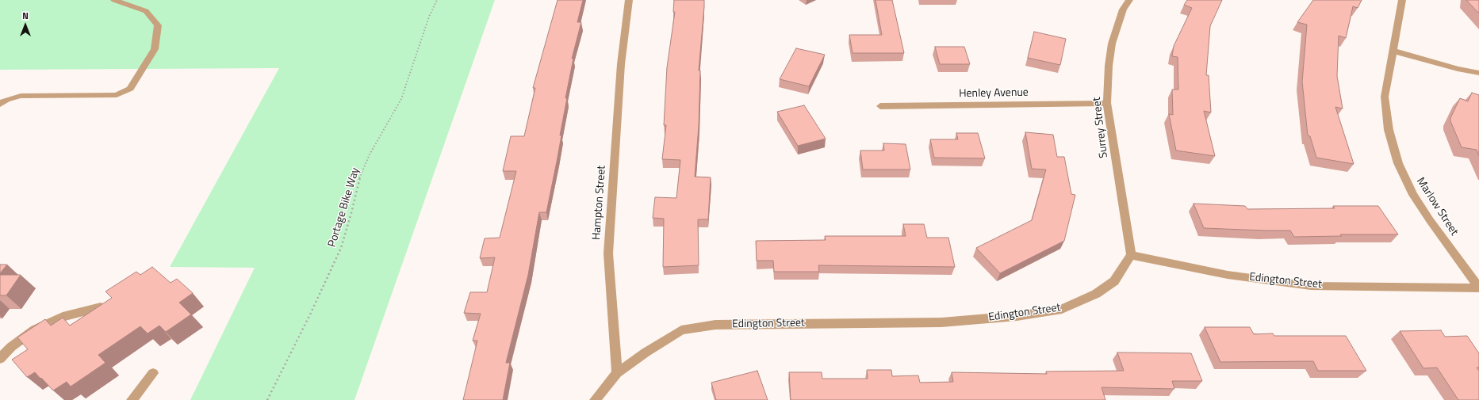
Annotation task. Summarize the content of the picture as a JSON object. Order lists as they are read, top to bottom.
{
  "streets": {
    "street": [
      "Henley Avenue",
      "Surrey Street",
      "Hampton Street",
      "Marlow Street",
      "Edington Street"
    ],
    "path": ["Portage Bike Way"]
  },
  "crossings": [
    ["Henley Avenue", "Surrey Street"],
    ["Surrey Street", "Edington Street"],
    ["Hampton Street", "Edington Street"],
    ["Marlow Street", "Edington Street"]
  ],
  "north": "top"
}
